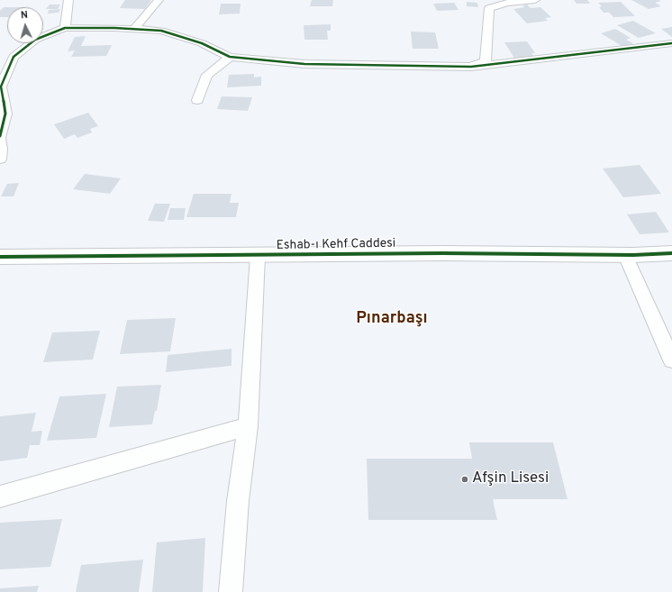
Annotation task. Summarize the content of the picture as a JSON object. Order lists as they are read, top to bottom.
{
  "streets": {
    "street": ["Eshab-ı Kehf Caddesi"]
  },
  "districts": ["Pınarbaşı"],
  "places": ["Afşin Lisesi"],
  "north": "top"
}
